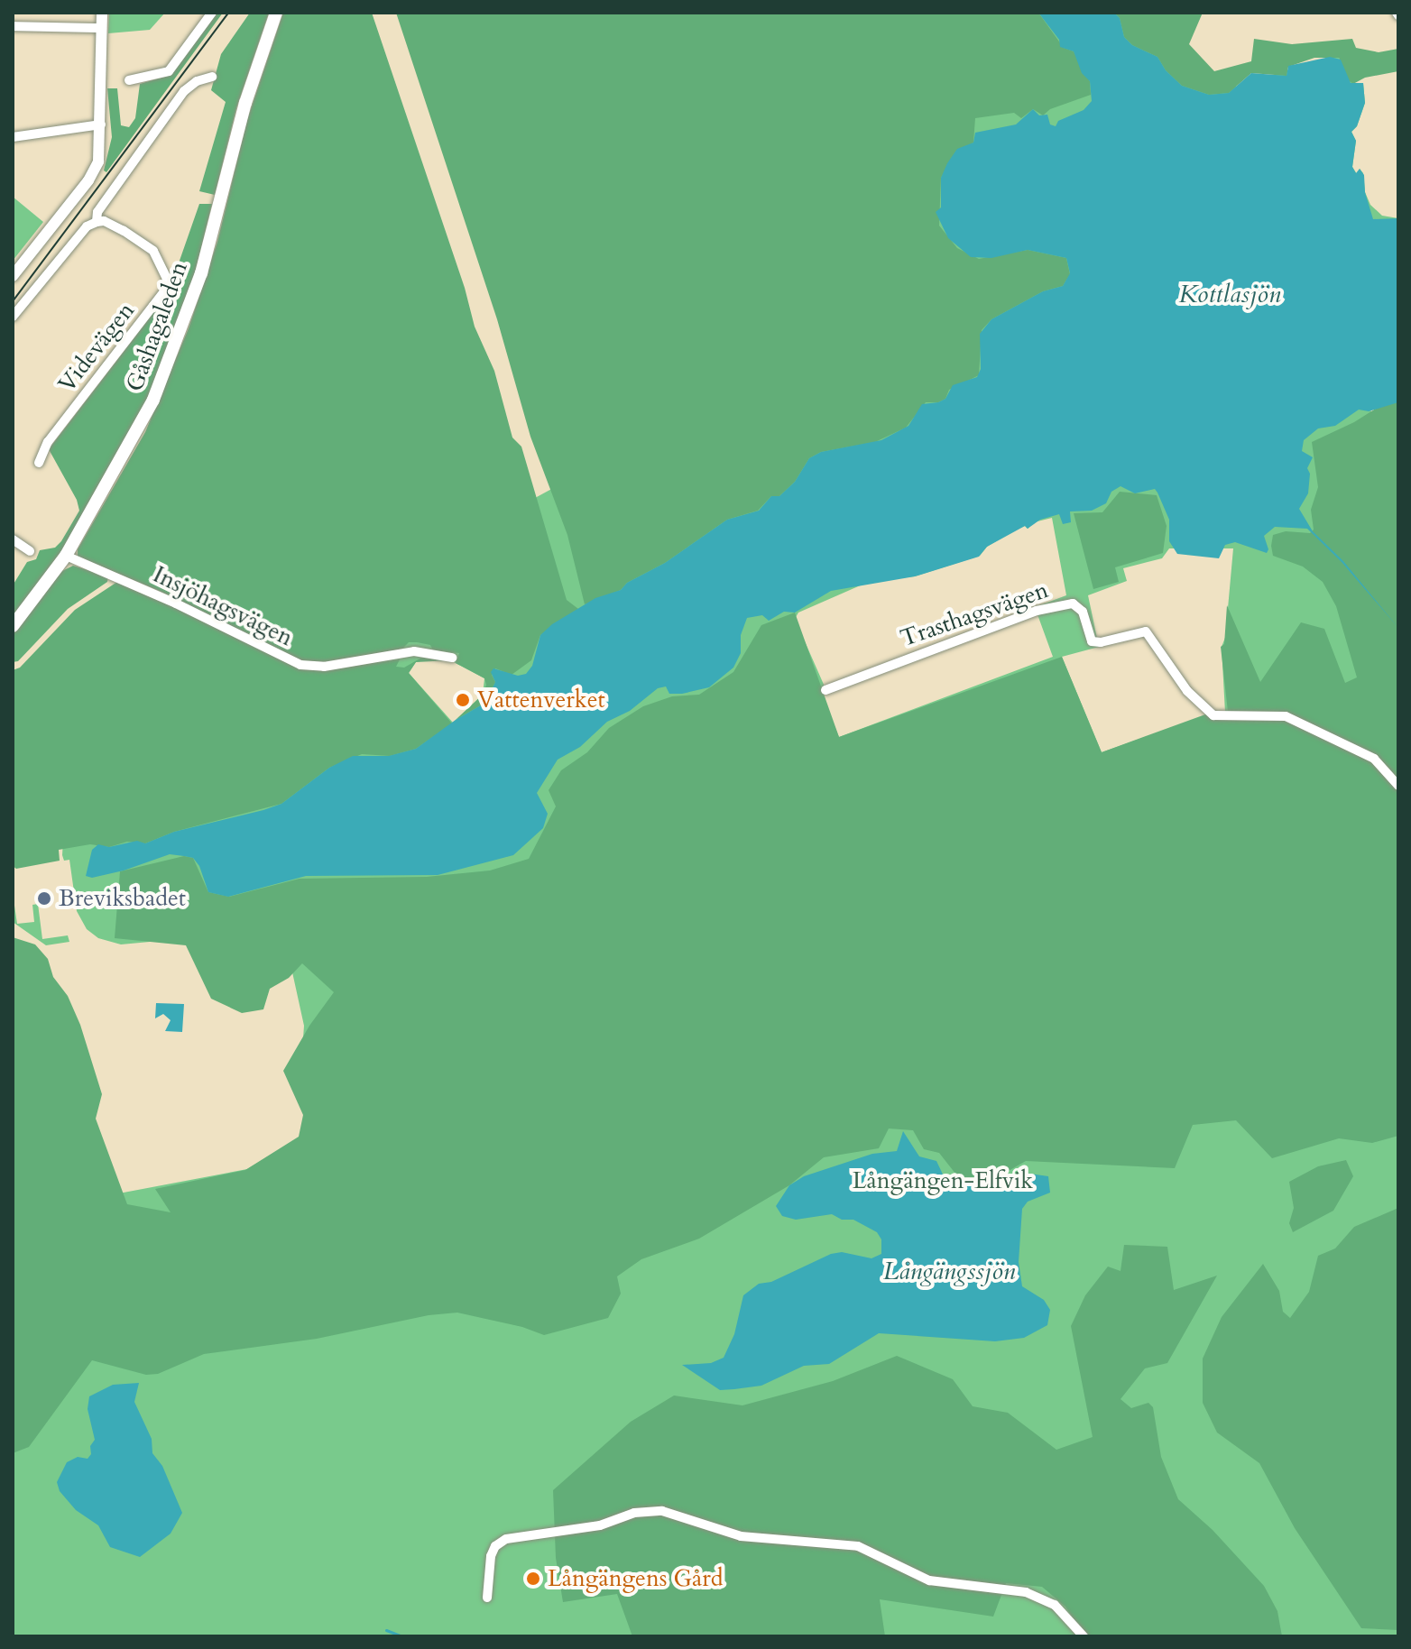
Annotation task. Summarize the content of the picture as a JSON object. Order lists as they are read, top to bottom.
{
  "streets": {
    "main road": ["Gåshagaleden"],
    "street": ["Videvägen", "Insjöhagsvägen", "Trasthagsvägen"]
  },
  "crossings": [
    ["Gåshagaleden", "Insjöhagsvägen"]
  ],
  "water": ["Kottlasjön", "Långängssjön"],
  "parks": ["Långängen-Elfvik"],
  "places": ["Vattenverket", "Breviksbadet", "Långängens Gård"]
}
